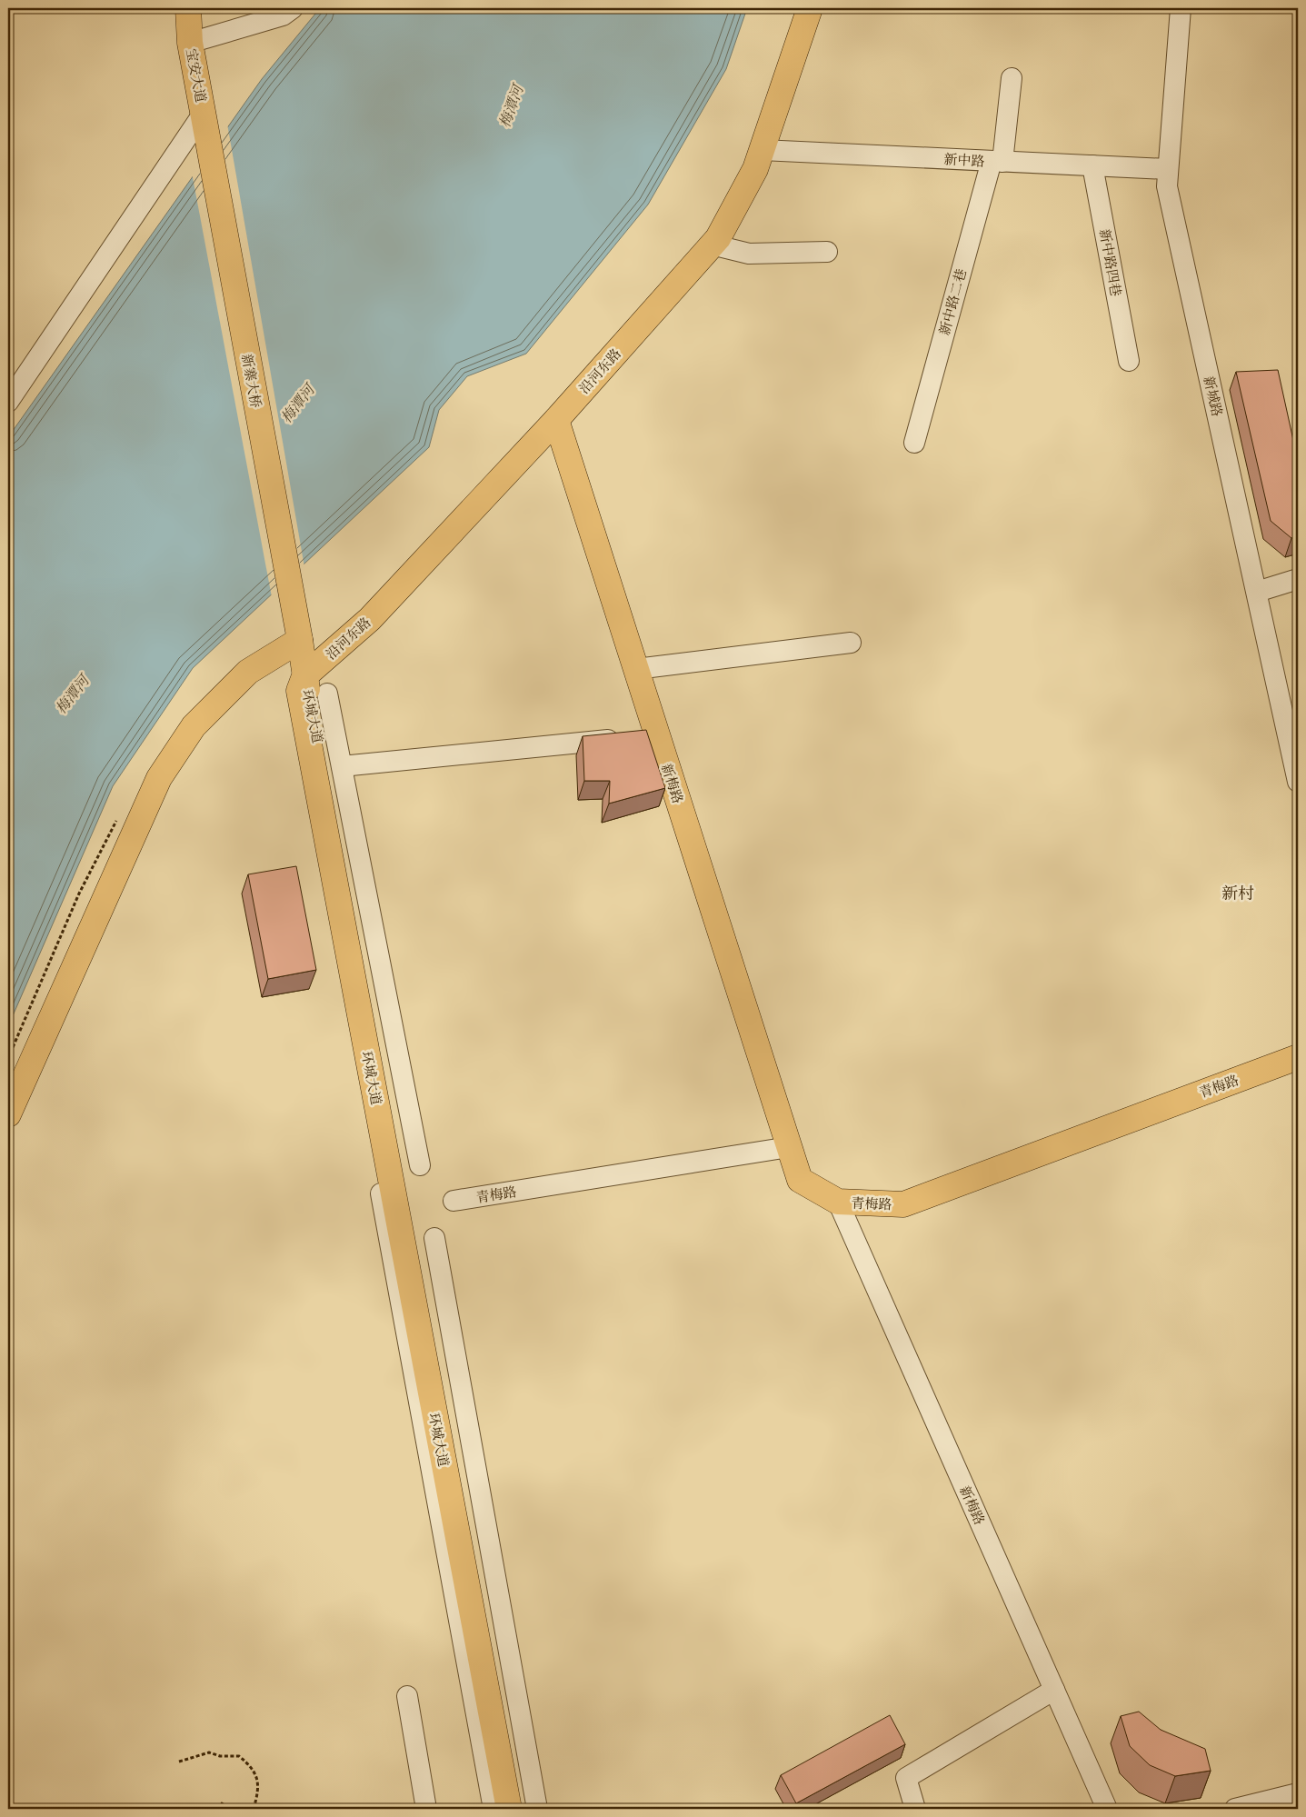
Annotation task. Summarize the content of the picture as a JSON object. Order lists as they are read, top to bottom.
{
  "streets": {
    "main road": [
      "宝安大道",
      "沿河东路",
      "新寨大桥",
      "环城大道",
      "新梅路",
      "青梅路"
    ],
    "street": [
      "新中路",
      "新中路四巷",
      "新中路二巷",
      "新城路"
    ]
  },
  "crossings": [
    ["宝安大道", "新寨大桥"],
    ["新中路", "新中路四巷"],
    ["新中路", "新中路二巷"],
    ["新中路", "沿河东路"],
    ["新中路", "新城路"],
    ["沿河东路", "新寨大桥"],
    ["沿河东路", "环城大道"],
    ["沿河东路", "新梅路"],
    ["新寨大桥", "环城大道"],
    ["新梅路", "青梅路"]
  ],
  "districts": ["新村"],
  "water": ["梅潭河"]
}
